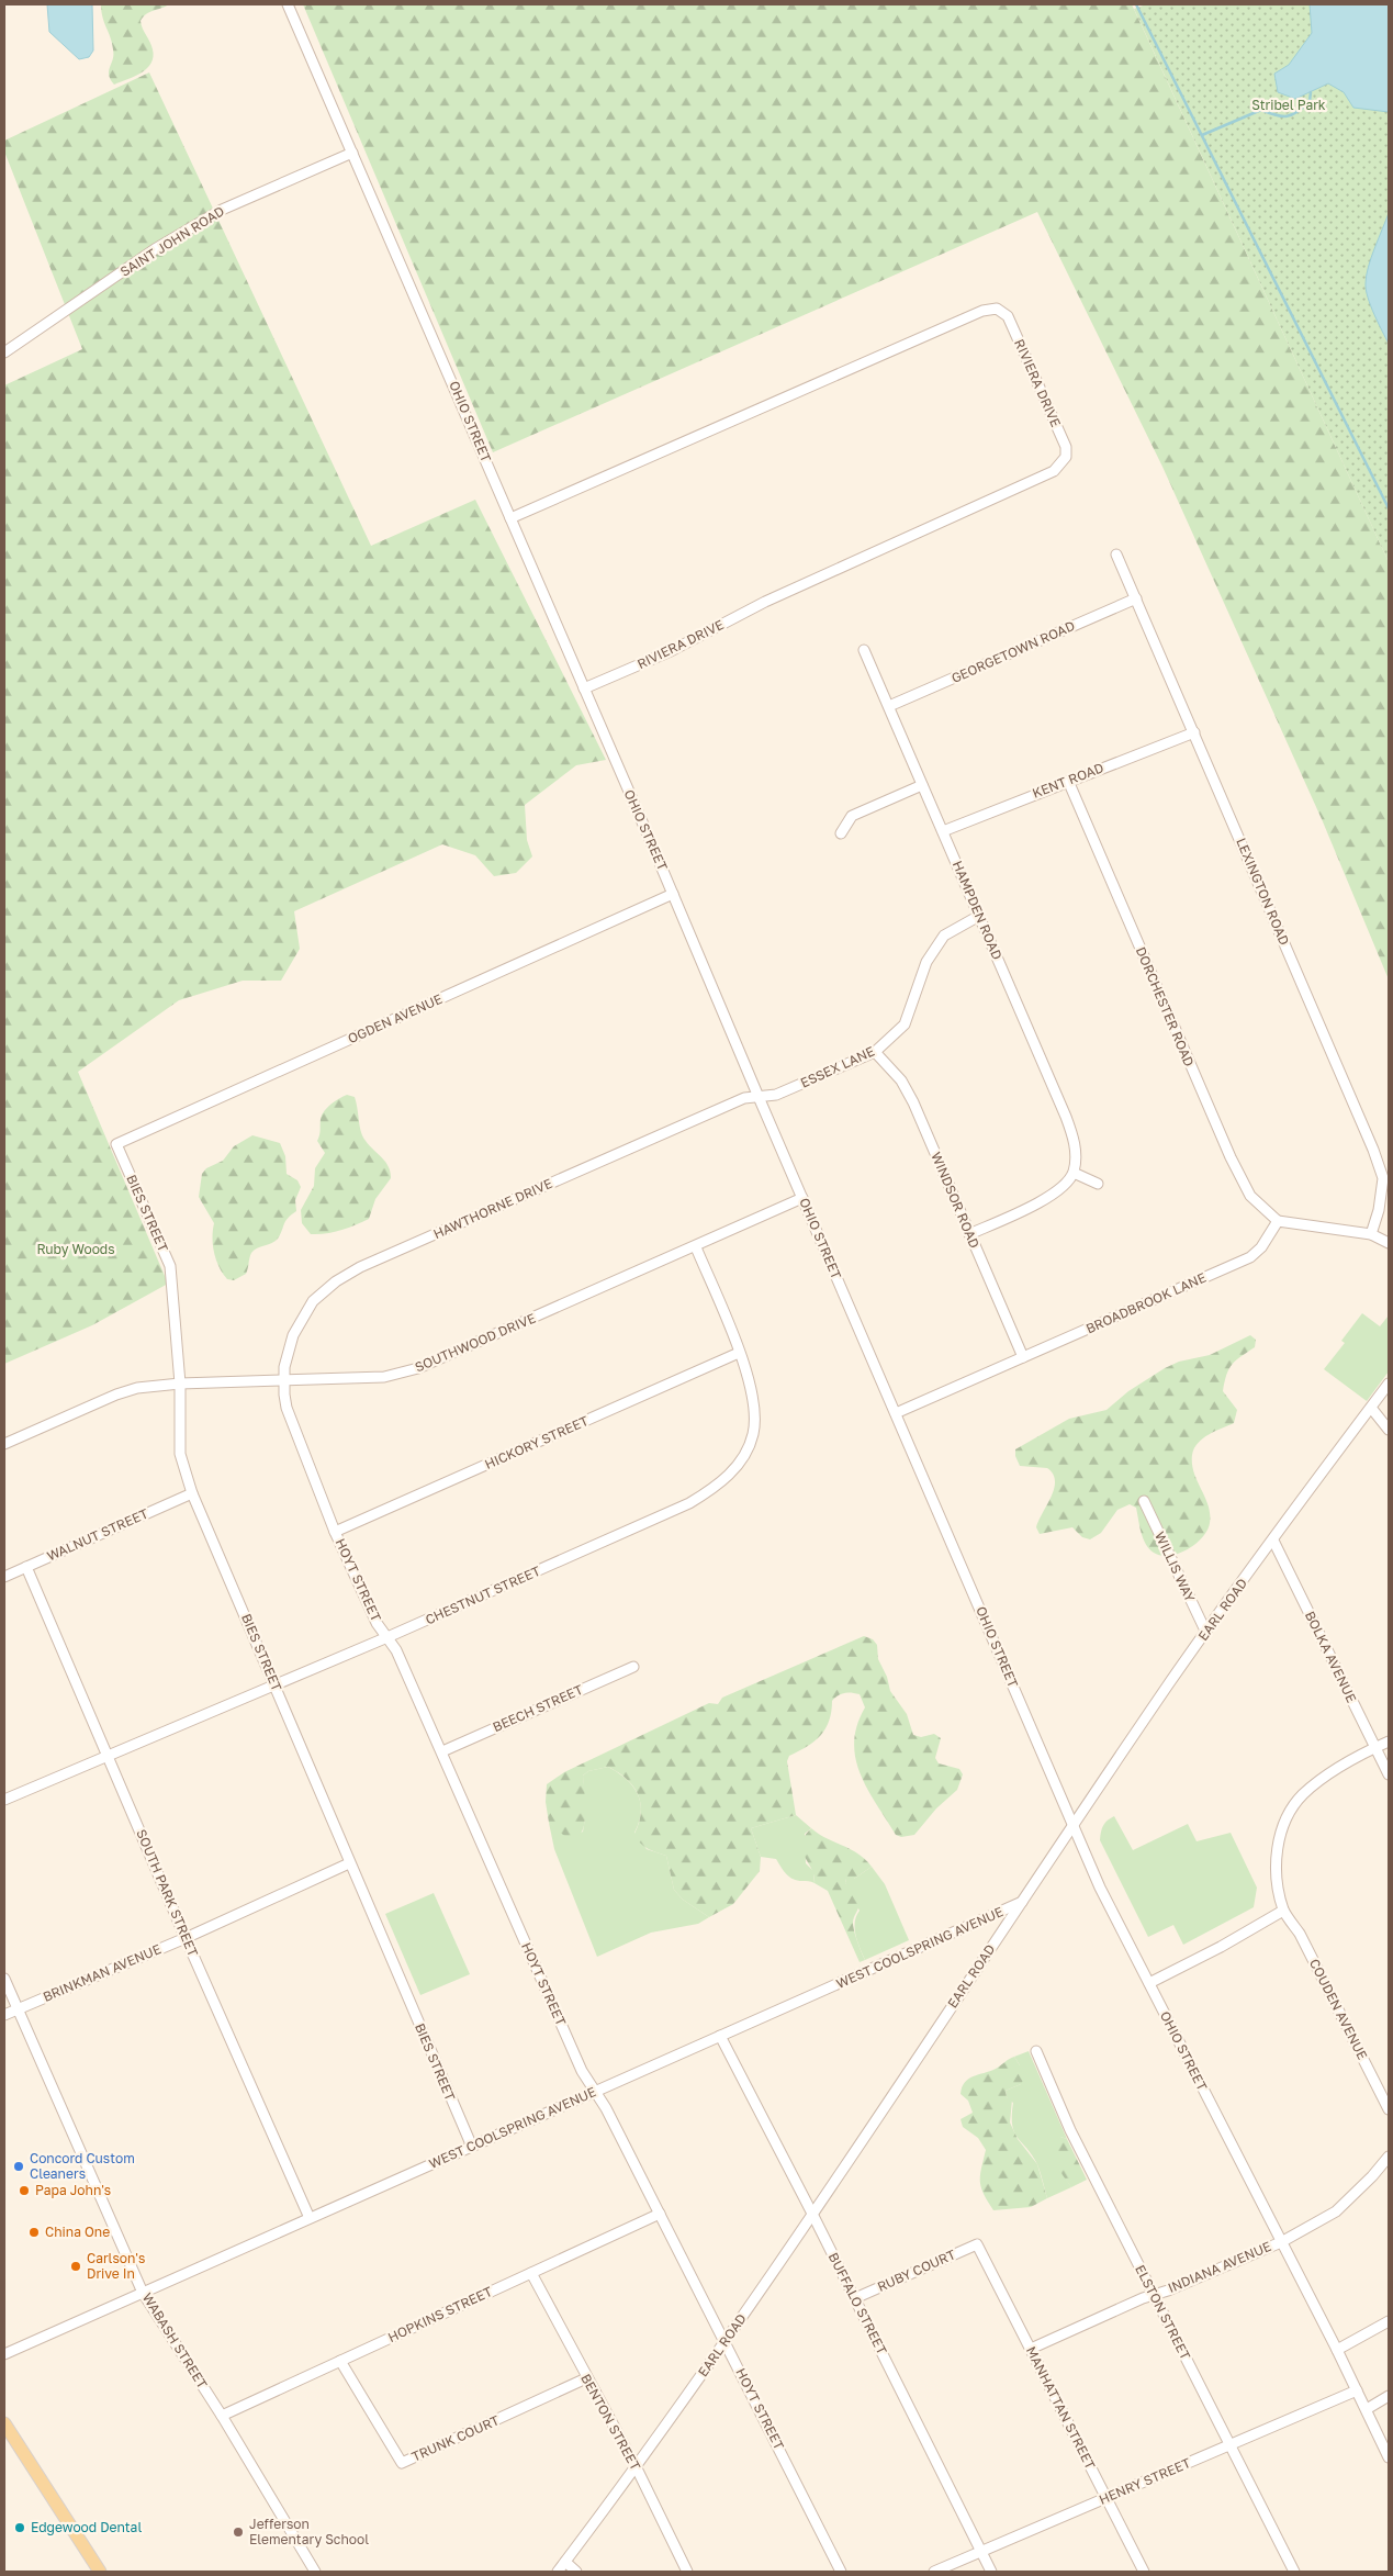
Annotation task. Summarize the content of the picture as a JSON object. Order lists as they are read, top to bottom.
{
  "streets": {
    "street": [
      "SAINT JOHN ROAD",
      "RIVIERA DRIVE",
      "OHIO STREET",
      "GEORGETOWN ROAD",
      "KENT ROAD",
      "LEXINGTON ROAD",
      "HAMPDEN ROAD",
      "DORCHESTER ROAD",
      "OGDEN AVENUE",
      "ESSEX LANE",
      "WINDSOR ROAD",
      "HAWTHORNE DRIVE",
      "BIES STREET",
      "BROADBROOK LANE",
      "SOUTHWOOD DRIVE",
      "HICKORY STREET",
      "WALNUT STREET",
      "WILLIS WAY",
      "HOYT STREET",
      "CHESTNUT STREET",
      "EARL ROAD",
      "BOLKA AVENUE",
      "BEECH STREET",
      "SOUTH PARK STREET",
      "WEST COOLSPRING AVENUE",
      "BRINKMAN AVENUE",
      "COUDEN AVENUE",
      "INDIANA AVENUE",
      "RUBY COURT",
      "BUFFALO STREET",
      "ELSTON STREET",
      "HOPKINS STREET",
      "WABASH STREET",
      "MANHATTAN STREET",
      "BENTON STREET",
      "TRUNK COURT",
      "HENRY STREET"
    ]
  },
  "crossings": [
    ["SAINT JOHN ROAD", "OHIO STREET"],
    ["RIVIERA DRIVE", "OHIO STREET"],
    ["OHIO STREET", "OGDEN AVENUE"],
    ["OHIO STREET", "ESSEX LANE"],
    ["OHIO STREET", "HAWTHORNE DRIVE"],
    ["OHIO STREET", "BROADBROOK LANE"],
    ["OHIO STREET", "SOUTHWOOD DRIVE"],
    ["OHIO STREET", "EARL ROAD"],
    ["OHIO STREET", "INDIANA AVENUE"],
    ["OHIO STREET", "HENRY STREET"],
    ["GEORGETOWN ROAD", "LEXINGTON ROAD"],
    ["GEORGETOWN ROAD", "HAMPDEN ROAD"],
    ["KENT ROAD", "LEXINGTON ROAD"],
    ["KENT ROAD", "HAMPDEN ROAD"],
    ["KENT ROAD", "DORCHESTER ROAD"],
    ["HAMPDEN ROAD", "ESSEX LANE"],
    ["DORCHESTER ROAD", "BROADBROOK LANE"],
    ["OGDEN AVENUE", "BIES STREET"],
    ["ESSEX LANE", "WINDSOR ROAD"],
    ["ESSEX LANE", "HAWTHORNE DRIVE"],
    ["WINDSOR ROAD", "BROADBROOK LANE"],
    ["HAWTHORNE DRIVE", "SOUTHWOOD DRIVE"],
    ["HAWTHORNE DRIVE", "HOYT STREET"],
    ["BIES STREET", "SOUTHWOOD DRIVE"],
    ["BIES STREET", "WALNUT STREET"],
    ["BIES STREET", "CHESTNUT STREET"],
    ["BIES STREET", "WEST COOLSPRING AVENUE"],
    ["BIES STREET", "BRINKMAN AVENUE"],
    ["SOUTHWOOD DRIVE", "HOYT STREET"],
    ["SOUTHWOOD DRIVE", "CHESTNUT STREET"],
    ["HICKORY STREET", "HOYT STREET"],
    ["HICKORY STREET", "CHESTNUT STREET"],
    ["WALNUT STREET", "SOUTH PARK STREET"],
    ["WILLIS WAY", "EARL ROAD"],
    ["HOYT STREET", "CHESTNUT STREET"],
    ["HOYT STREET", "EARL ROAD"],
    ["HOYT STREET", "BEECH STREET"],
    ["HOYT STREET", "WEST COOLSPRING AVENUE"],
    ["HOYT STREET", "HOPKINS STREET"],
    ["CHESTNUT STREET", "SOUTH PARK STREET"],
    ["EARL ROAD", "BOLKA AVENUE"],
    ["EARL ROAD", "WEST COOLSPRING AVENUE"],
    ["EARL ROAD", "BUFFALO STREET"],
    ["EARL ROAD", "BENTON STREET"],
    ["SOUTH PARK STREET", "WEST COOLSPRING AVENUE"],
    ["SOUTH PARK STREET", "BRINKMAN AVENUE"],
    ["WEST COOLSPRING AVENUE", "BUFFALO STREET"],
    ["WEST COOLSPRING AVENUE", "WABASH STREET"],
    ["BRINKMAN AVENUE", "WABASH STREET"],
    ["INDIANA AVENUE", "ELSTON STREET"],
    ["INDIANA AVENUE", "MANHATTAN STREET"],
    ["RUBY COURT", "BUFFALO STREET"],
    ["RUBY COURT", "MANHATTAN STREET"],
    ["BUFFALO STREET", "HENRY STREET"],
    ["ELSTON STREET", "HENRY STREET"],
    ["HOPKINS STREET", "WABASH STREET"],
    ["HOPKINS STREET", "BENTON STREET"],
    ["HOPKINS STREET", "TRUNK COURT"],
    ["MANHATTAN STREET", "HENRY STREET"],
    ["BENTON STREET", "TRUNK COURT"]
  ],
  "parks": ["Stribel Park", "Ruby Woods"],
  "places": [
    "Concord Custom Cleaners",
    "Papa John's",
    "China One",
    "Carlson's Drive In",
    "Edgewood Dental",
    "Jefferson Elementary School"
  ]
}
